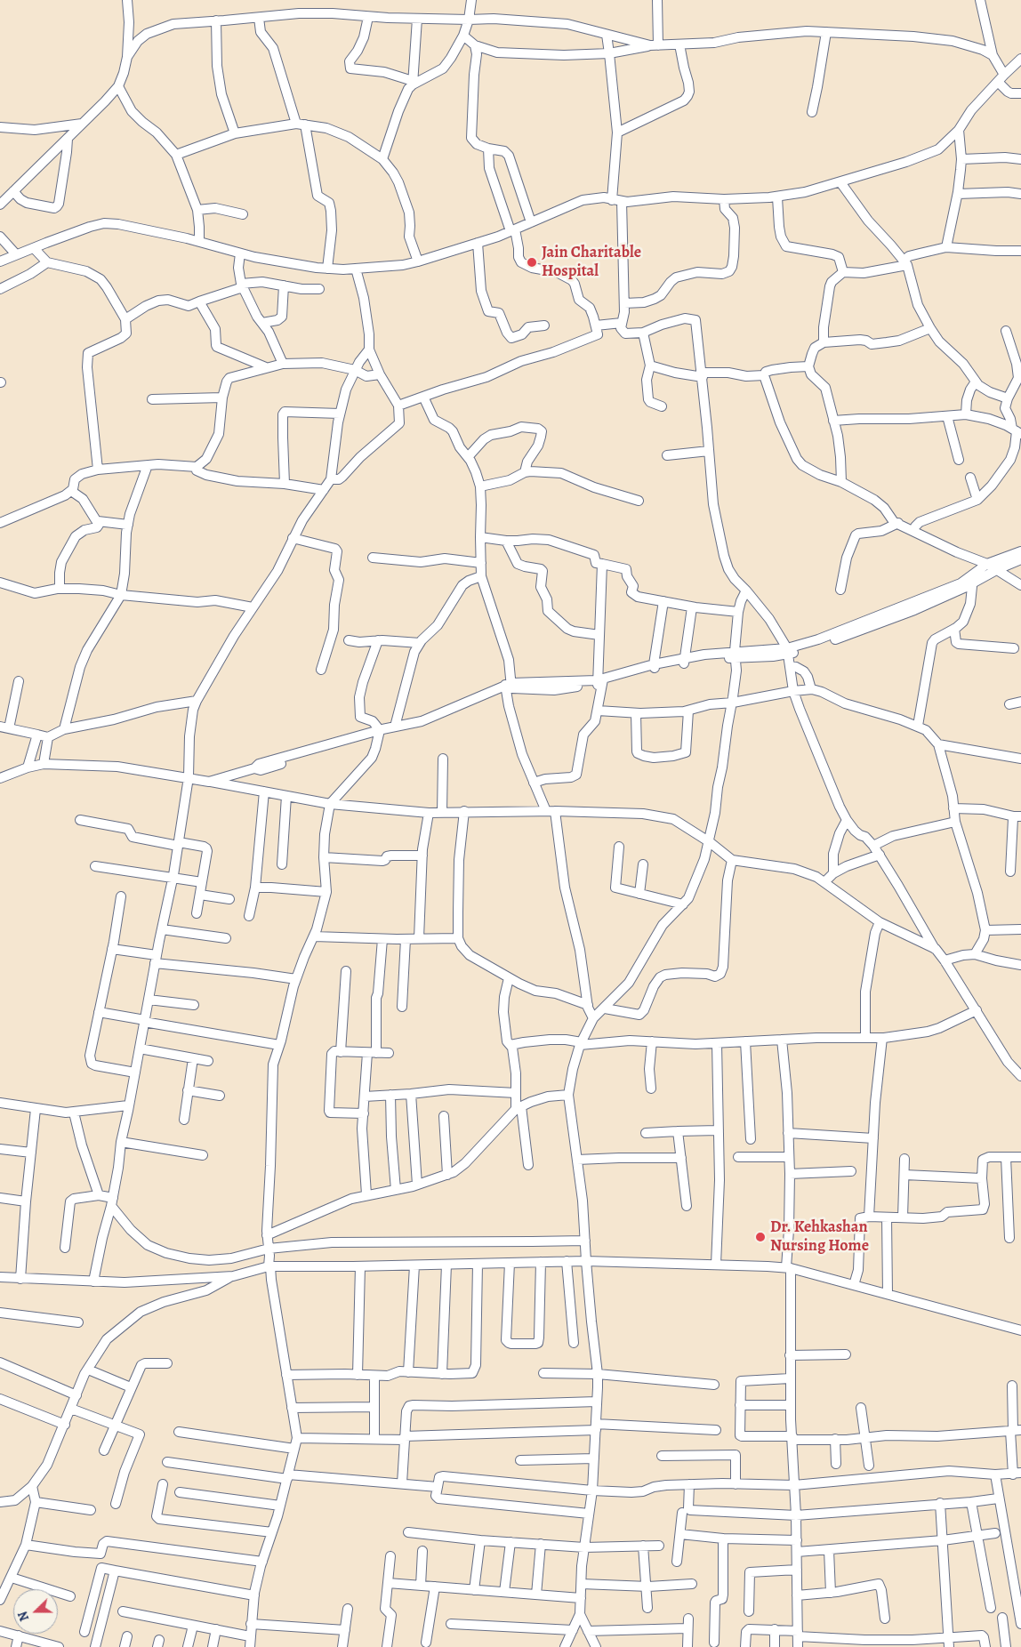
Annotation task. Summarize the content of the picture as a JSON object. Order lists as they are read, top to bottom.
{
  "places": ["Jain Charitable Hospital", "Dr. Kehkashan Nursing Home"],
  "north": "left"
}
